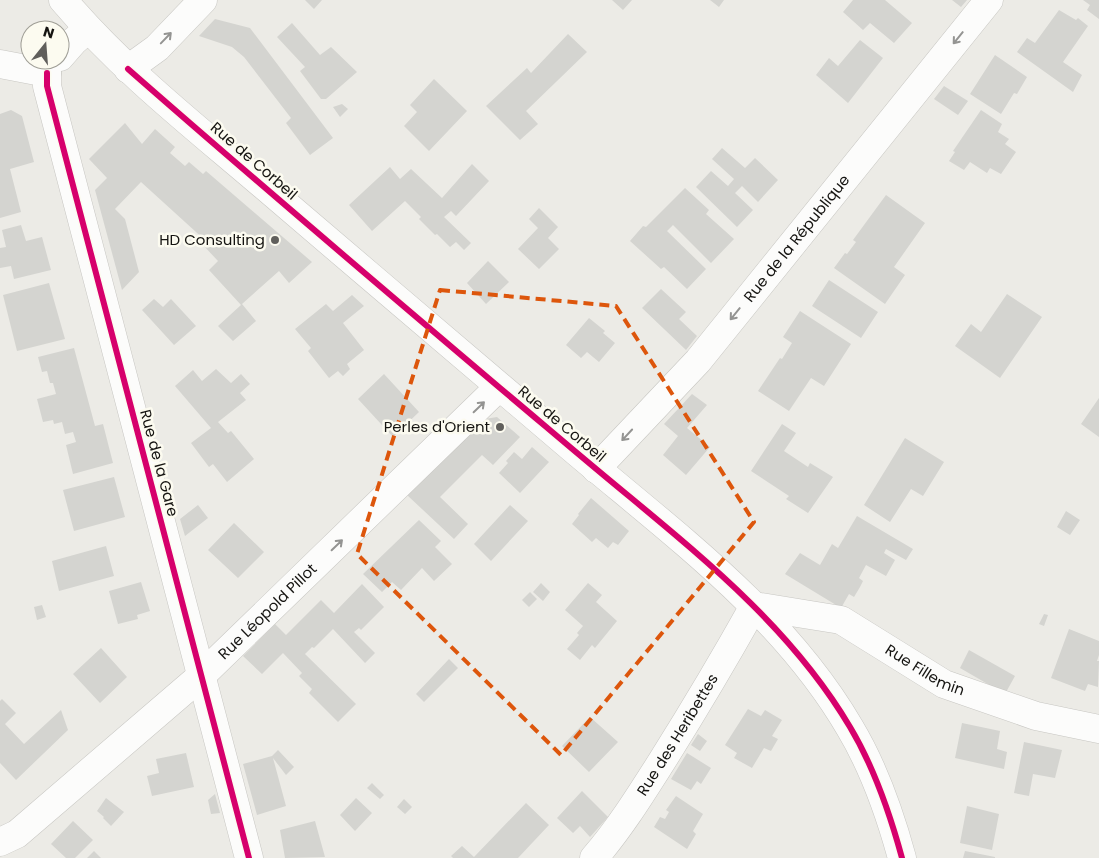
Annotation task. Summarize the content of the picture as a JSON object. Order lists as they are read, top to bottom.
{
  "streets": {
    "street": [
      "Rue de Corbeil",
      "Rue de la République",
      "Rue de la Gare",
      "Rue Léopold Pillot",
      "Rue Fillemin",
      "Rue des Heribettes"
    ]
  },
  "crossings": [
    ["Rue de Corbeil", "Rue de la République"],
    ["Rue de Corbeil", "Rue Léopold Pillot"],
    ["Rue de Corbeil", "Rue Fillemin"],
    ["Rue de Corbeil", "Rue des Heribettes"],
    ["Rue de la Gare", "Rue Léopold Pillot"],
    ["Rue Fillemin", "Rue des Heribettes"]
  ],
  "one_way": ["Rue de la République", "Rue Léopold Pillot"],
  "places": ["HD Consulting", "Perles d'Orient"],
  "north": "top"
}
